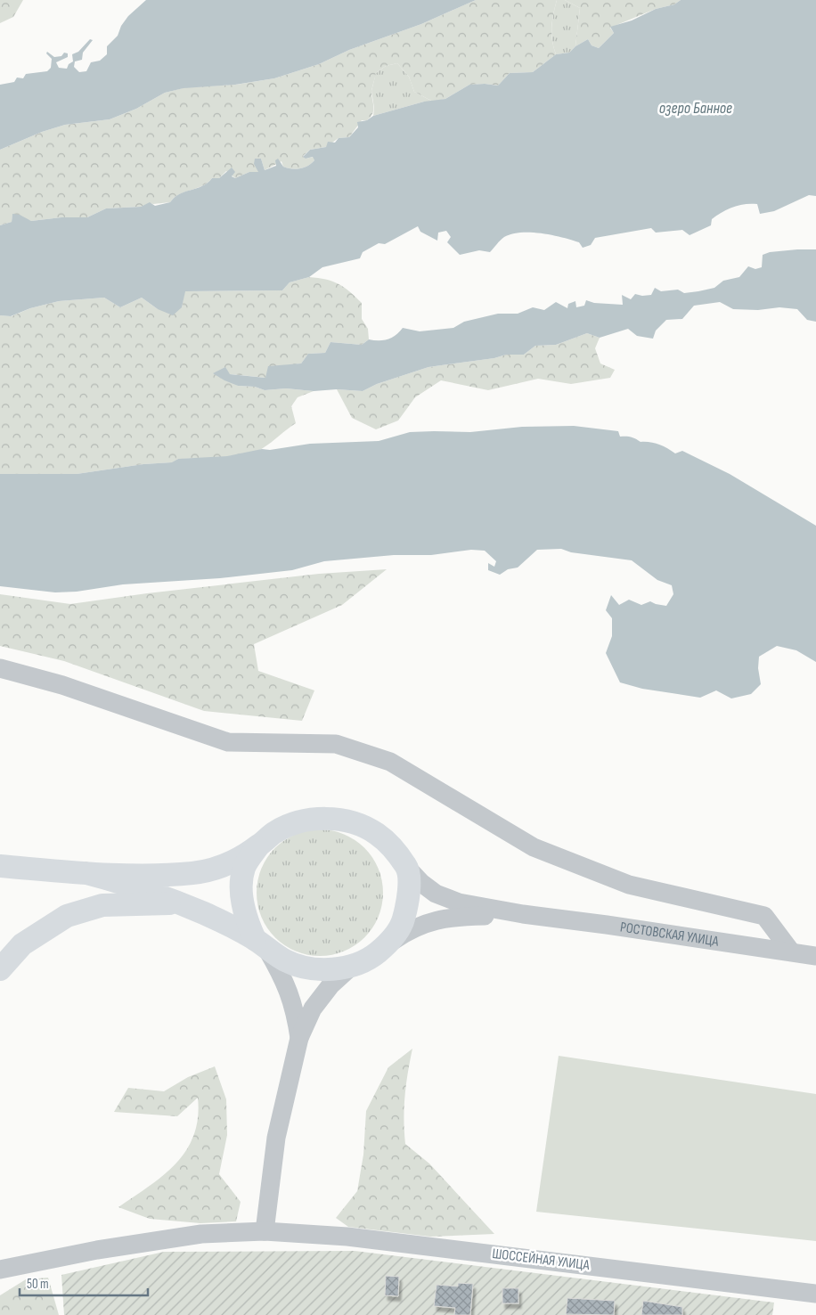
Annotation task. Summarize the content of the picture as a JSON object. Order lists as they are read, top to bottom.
{
  "streets": {
    "street": ["РОСТОВСКАЯ УЛИЦА", "ШОССЕЙНАЯ УЛИЦА"]
  },
  "water": ["озеро Банное"],
  "scale_bar": "50 m"
}
